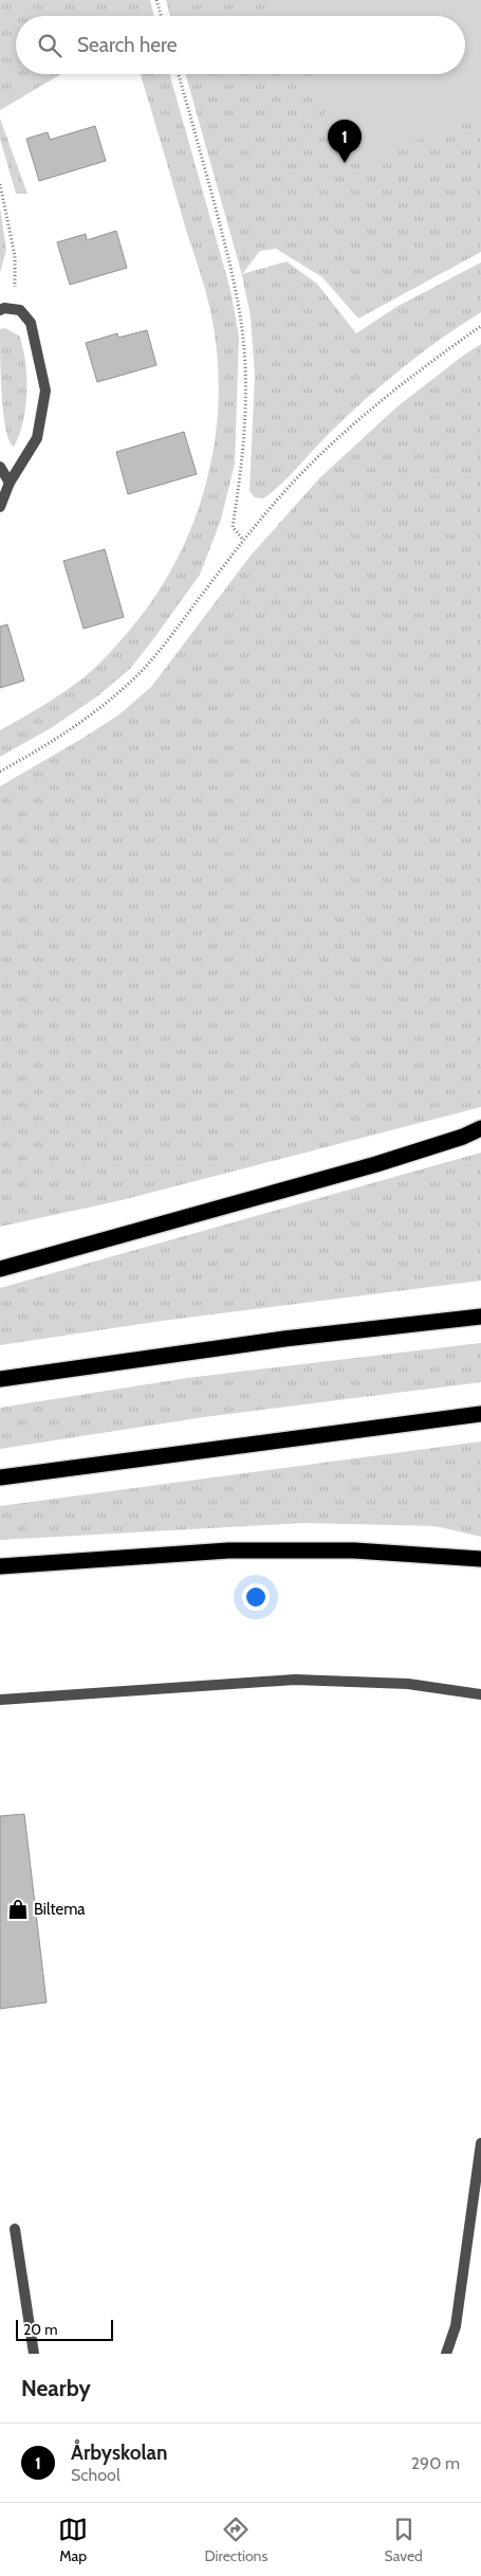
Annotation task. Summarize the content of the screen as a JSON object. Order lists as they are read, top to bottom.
{
  "places": {
    "shop": ["Biltema"]
  },
  "scale_bar": "20 m",
  "page": {
    "search": "Search here",
    "pins": "1",
    "scale": "20 m",
    "heading": "Nearby",
    "list": [
      {
        "mark": "1",
        "name": "Årbyskolan",
        "note": "School",
        "value": "290 m"
      }
    ],
    "nav": ["Map", "Directions", "Saved"]
  }
}
